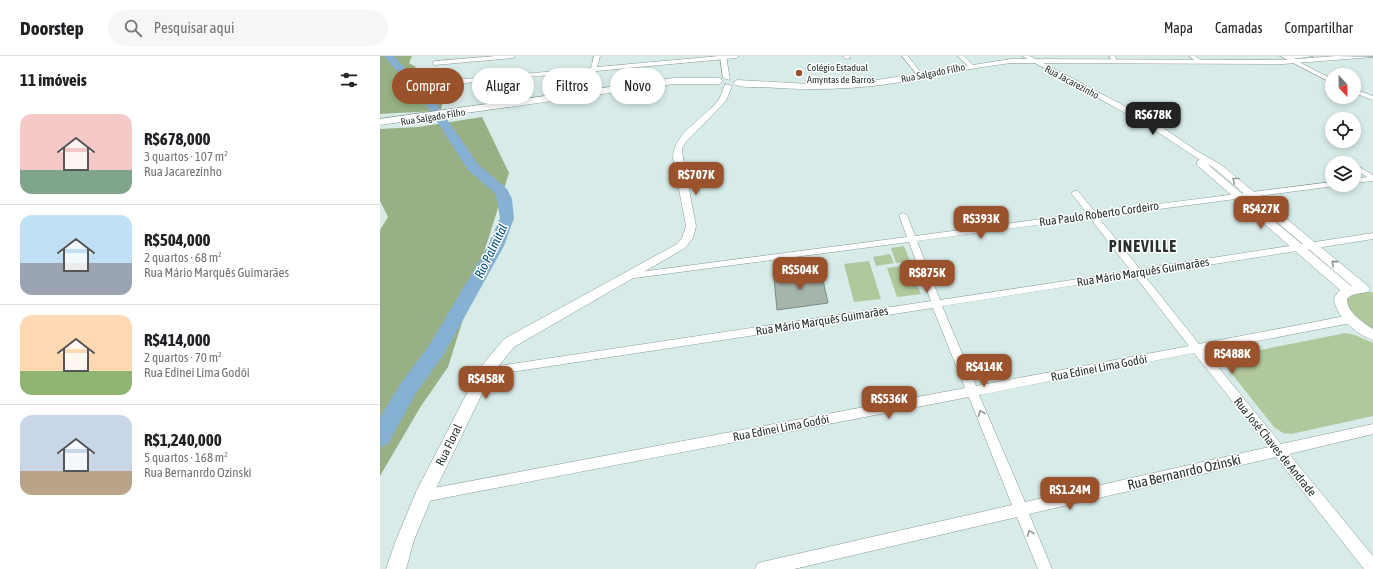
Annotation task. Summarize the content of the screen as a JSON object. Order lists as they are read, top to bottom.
{
  "streets": {
    "main road": ["Rua Salgado Filho"],
    "street": [
      "Rua Jacarezinho",
      "Rua Paulo Roberto Cordeiro",
      "Rua Mário Marquês Guimarães",
      "Rua Edinei Lima Godói",
      "Rua Floral",
      "Rua José Chaves de Andrade",
      "Rua Bernanrdo Ozinski"
    ]
  },
  "crossings": [
    ["Rua Salgado Filho", "Rua Jacarezinho"],
    ["Rua Salgado Filho", "Rua Floral"],
    ["Rua Jacarezinho", "Rua Paulo Roberto Cordeiro"],
    ["Rua Jacarezinho", "Rua Mário Marquês Guimarães"],
    ["Rua Paulo Roberto Cordeiro", "Rua Floral"],
    ["Rua Paulo Roberto Cordeiro", "Rua José Chaves de Andrade"],
    ["Rua Mário Marquês Guimarães", "Rua Floral"],
    ["Rua Mário Marquês Guimarães", "Rua José Chaves de Andrade"],
    ["Rua Edinei Lima Godói", "Rua Floral"],
    ["Rua Edinei Lima Godói", "Rua José Chaves de Andrade"],
    ["Rua José Chaves de Andrade", "Rua Bernanrdo Ozinski"]
  ],
  "districts": ["PINEVILLE"],
  "water": ["Rio Palmital"],
  "places": ["Colégio Estadual Amyntas de Barros"],
  "north": "bottom",
  "page": {
    "header": "Doorstep",
    "search": "Pesquisar aqui",
    "nav": ["Mapa", "Camadas", "Compartilhar"],
    "heading": "11 imóveis",
    "chip": [
      "Comprar",
      "Alugar",
      "Filtros",
      "Novo"
    ],
    "price": [
      "R$678K",
      "R$707K",
      "R$427K",
      "R$393K",
      "R$504K",
      "R$875K",
      "R$488K",
      "R$414K",
      "R$458K",
      "R$536K",
      "R$1.24M"
    ],
    "list": [
      {
        "name": "R$678,000",
        "note": "3 quartos · 107 m² · Rua Jacarezinho"
      },
      {
        "name": "R$504,000",
        "note": "2 quartos · 68 m² · Rua Mário Marquês Guimarães"
      },
      {
        "name": "R$414,000",
        "note": "2 quartos · 70 m² · Rua Edinei Lima Godói"
      },
      {
        "name": "R$1,240,000",
        "note": "5 quartos · 168 m² · Rua Bernanrdo Ozinski"
      }
    ]
  }
}
